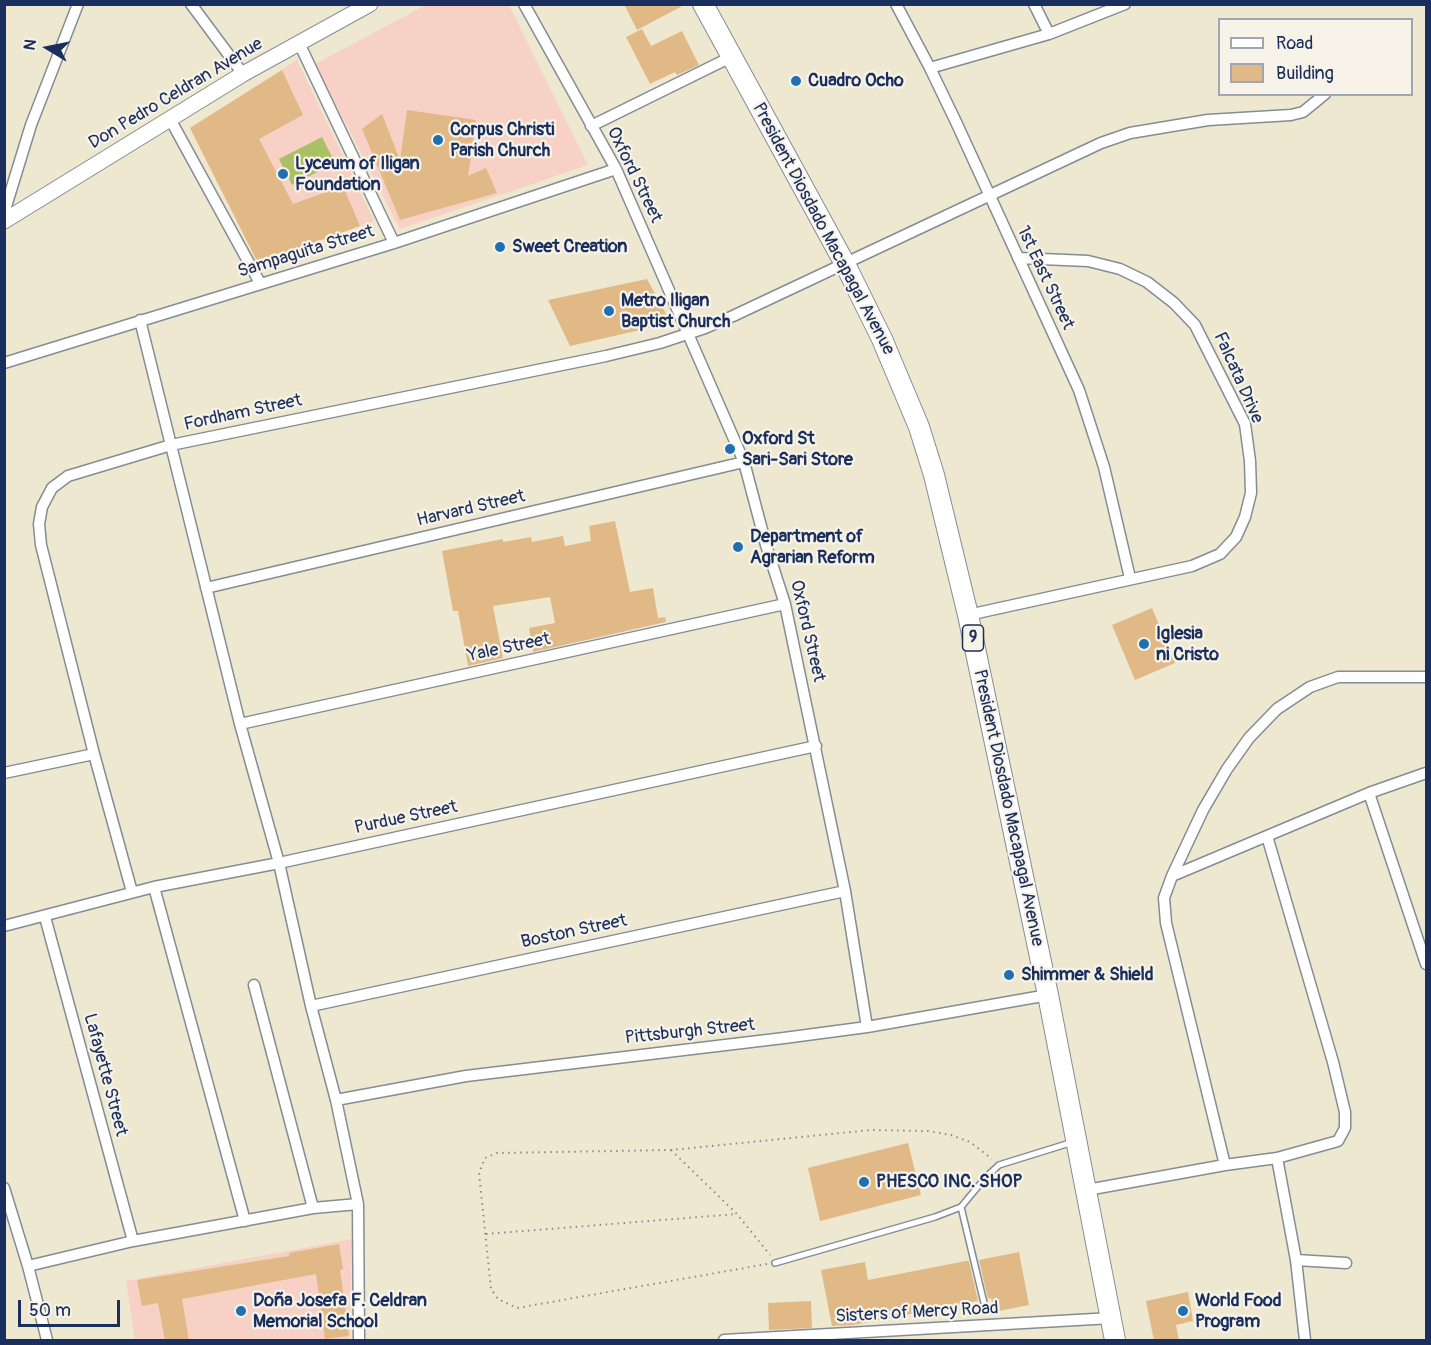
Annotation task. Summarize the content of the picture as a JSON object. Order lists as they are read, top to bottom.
{
  "streets": {
    "highway": ["President Diosdado Macapagal Avenue", "9"],
    "main road": ["Don Pedro Celdran Avenue"],
    "street": [
      "Oxford Street",
      "Sampaguita Street",
      "1st East Street",
      "Falcata Drive",
      "Fordham Street",
      "Harvard Street",
      "Yale Street",
      "Purdue Street",
      "Boston Street",
      "Pittsburgh Street",
      "Lafayette Street",
      "Sisters of Mercy Road"
    ]
  },
  "crossings": [
    ["Oxford Street", "Sampaguita Street"],
    ["Oxford Street", "Fordham Street"],
    ["Oxford Street", "Harvard Street"],
    ["Oxford Street", "Yale Street"],
    ["Oxford Street", "Purdue Street"],
    ["Oxford Street", "Boston Street"],
    ["Oxford Street", "Pittsburgh Street"],
    ["President Diosdado Macapagal Avenue", "Falcata Drive"],
    ["President Diosdado Macapagal Avenue", "Fordham Street"],
    ["President Diosdado Macapagal Avenue", "Pittsburgh Street"],
    ["President Diosdado Macapagal Avenue", "Sisters of Mercy Road"],
    ["1st East Street", "Falcata Drive"],
    ["1st East Street", "Fordham Street"],
    ["Fordham Street", "Purdue Street"],
    ["Purdue Street", "Lafayette Street"]
  ],
  "places": [
    "Cuadro Ocho",
    "Corpus Christi Parish Church",
    "Lyceum of Iligan Foundation",
    "Sweet Creation",
    "Metro Iligan Baptist Church",
    "Oxford St Sari-Sari Store",
    "Department of Agrarian Reform",
    "Iglesia ni Cristo",
    "Shimmer & Shield",
    "PHESCO INC. SHOP",
    "Doña Josefa F. Celdran Memorial School",
    "World Food Program"
  ],
  "legend": ["Road", "Building"],
  "scale_bar": "50 m",
  "north": "left"
}
